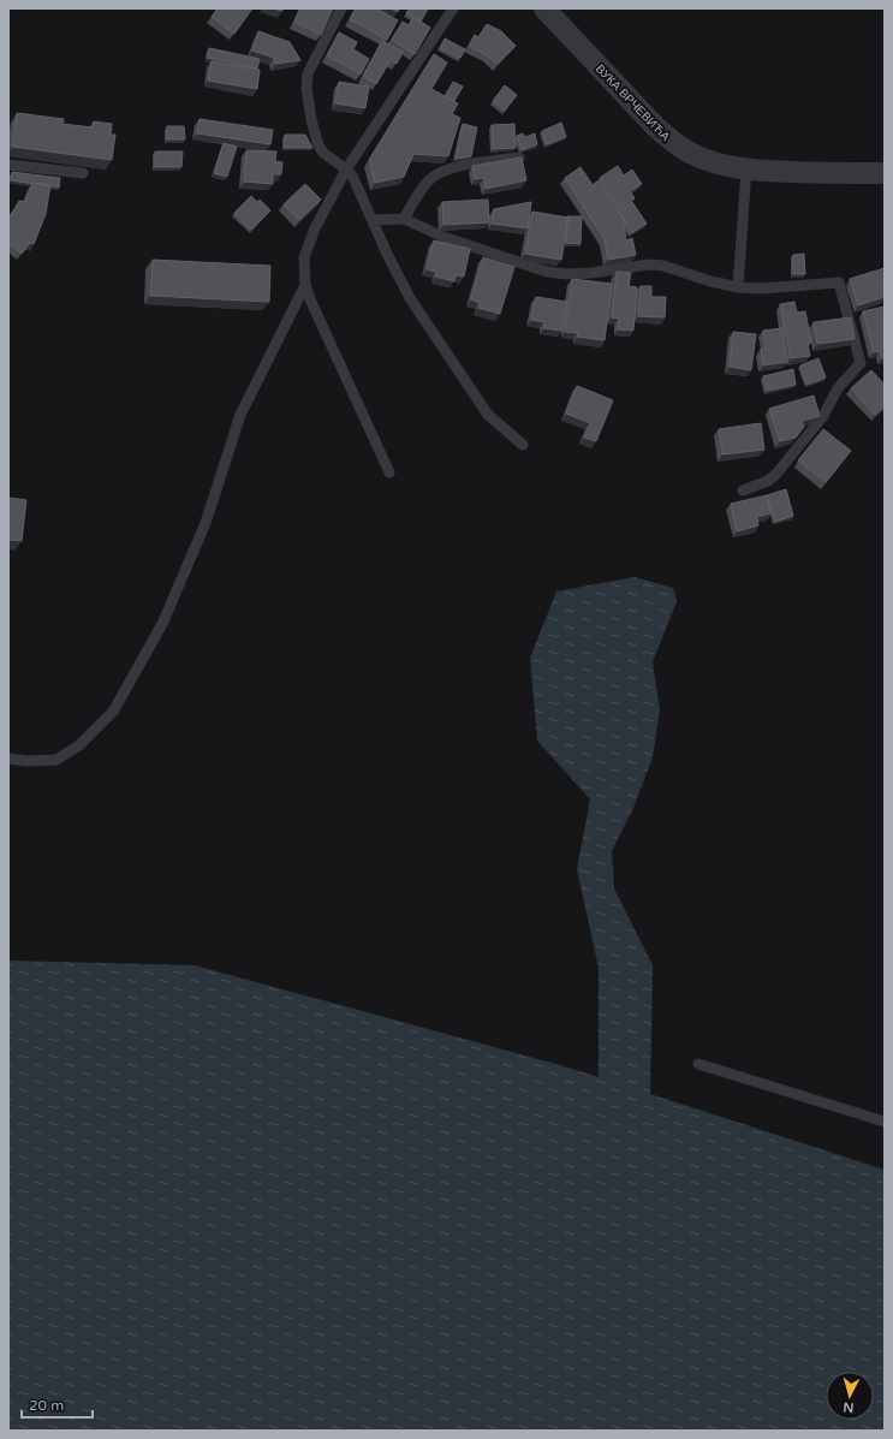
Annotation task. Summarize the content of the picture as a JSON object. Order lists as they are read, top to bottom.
{
  "streets": {
    "street": ["ВУКА ВРЧЕВИЋА"]
  },
  "scale_bar": "20 m",
  "north": "bottom"
}
